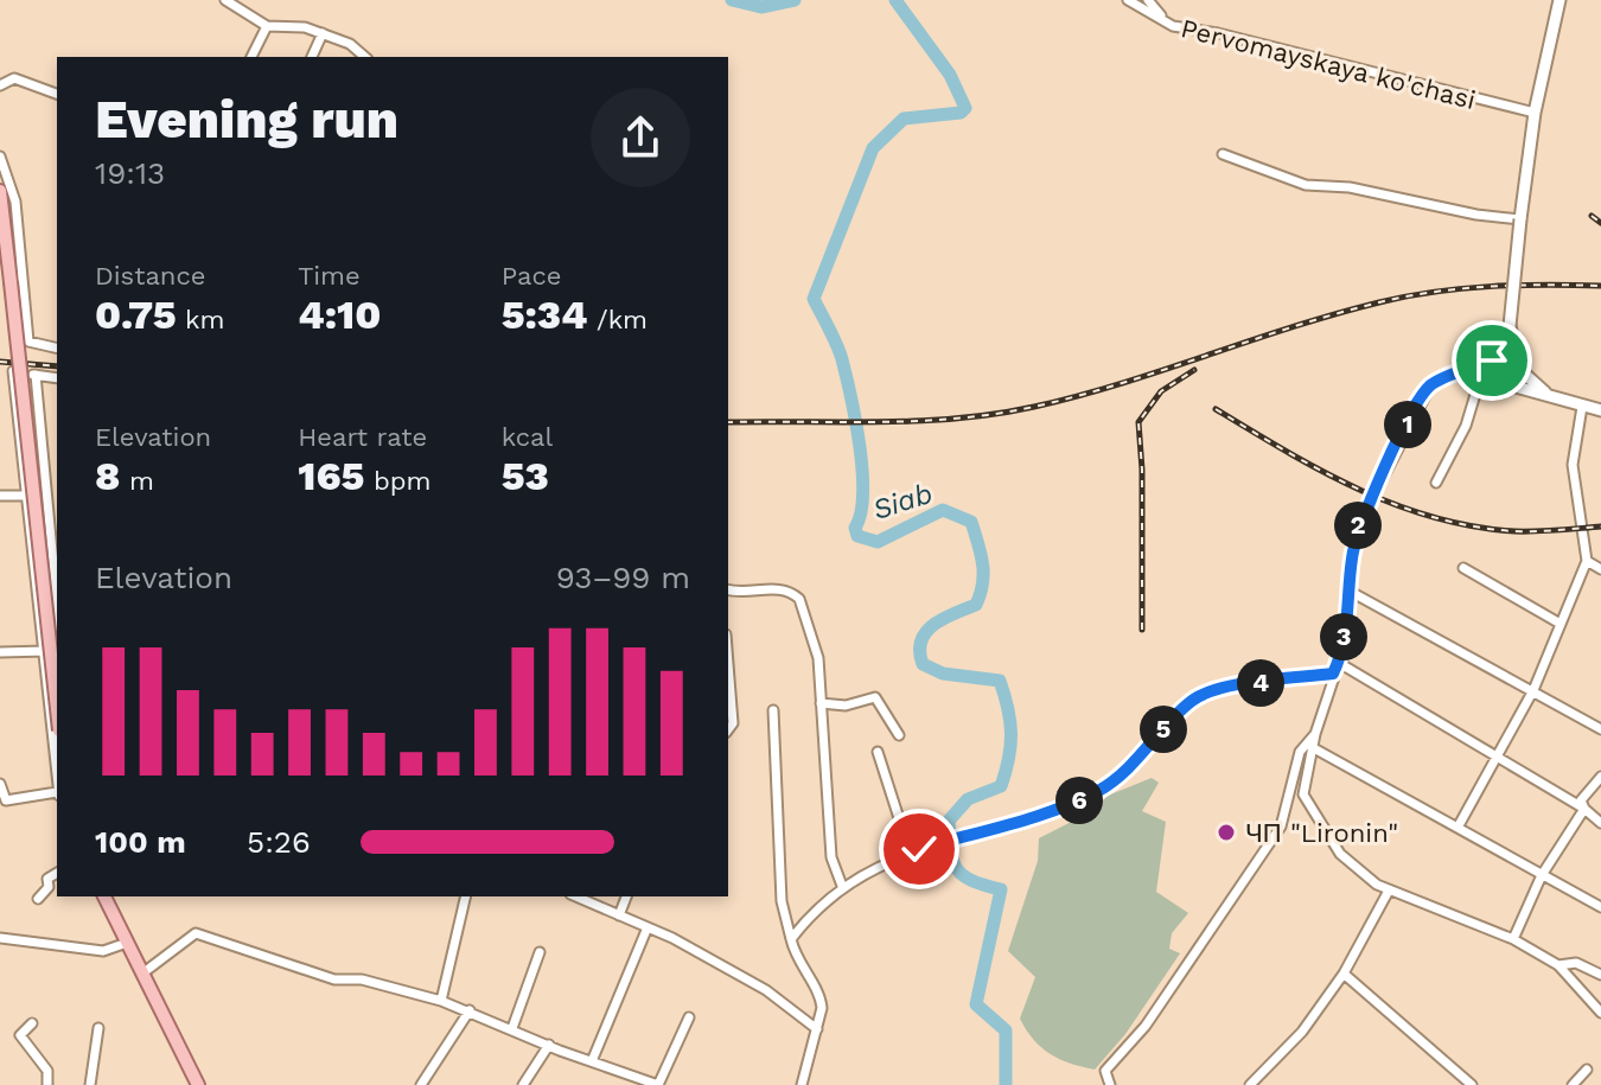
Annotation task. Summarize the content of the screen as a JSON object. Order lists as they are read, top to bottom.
{
  "streets": {
    "street": ["Pervomayskaya ko'chasi"]
  },
  "water": ["Siab"],
  "places": ["ЧП \"Lironin\""],
  "page": {
    "heading": ["Evening run", "19:13"],
    "stats": [
      ["Distance", "0.75 km"],
      ["Time", "4:10"],
      ["Pace", "5:34 /km"],
      ["Elevation", "8 m"],
      ["Heart rate", "165 bpm"],
      ["kcal", "53"]
    ],
    "pins": [
      "1",
      "2",
      "3",
      "4",
      "5",
      "6"
    ],
    "chart": ["Elevation", "93–99 m"],
    "list": [
      {
        "name": "100 m",
        "note": "5:26"
      }
    ]
  }
}
